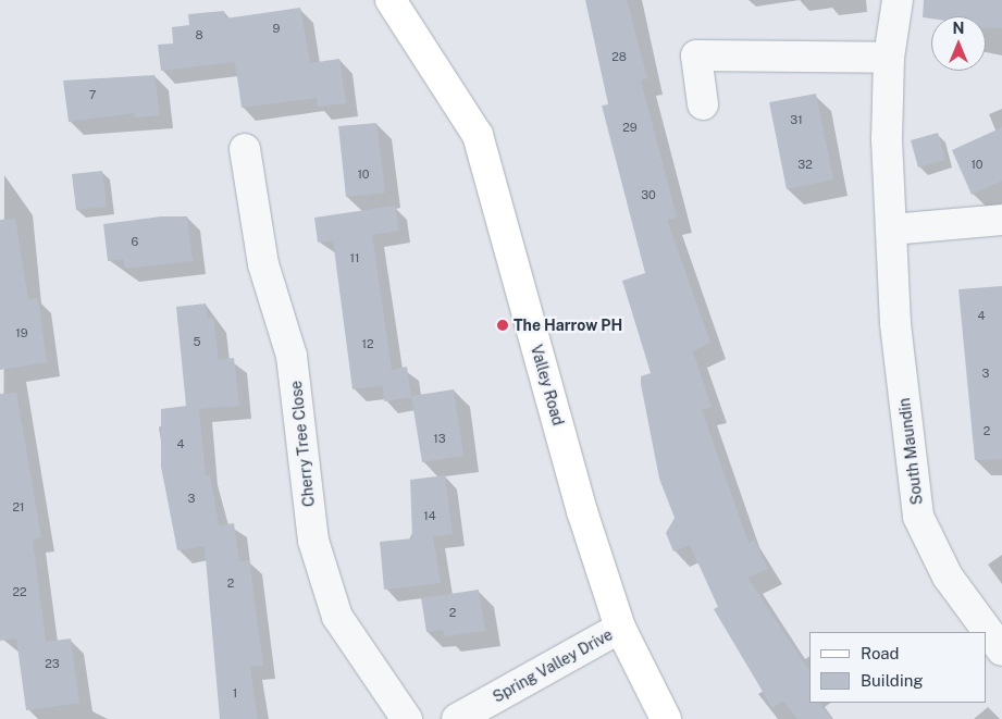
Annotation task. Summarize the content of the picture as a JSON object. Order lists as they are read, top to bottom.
{
  "streets": {
    "street": [
      "Valley Road",
      "Cherry Tree Close",
      "South Maundin",
      "Spring Valley Drive"
    ]
  },
  "crossings": [
    ["Valley Road", "Spring Valley Drive"]
  ],
  "places": ["The Harrow PH"],
  "house_numbers": [
    "9",
    "8",
    "28",
    "7",
    "31",
    "29",
    "32",
    "10",
    "10",
    "30",
    "6",
    "11",
    "4",
    "19",
    "5",
    "12",
    "3",
    "2",
    "13",
    "4",
    "3",
    "21",
    "14",
    "2",
    "22",
    "2",
    "23",
    "1"
  ],
  "legend": ["Road", "Building"],
  "north": "top"
}
